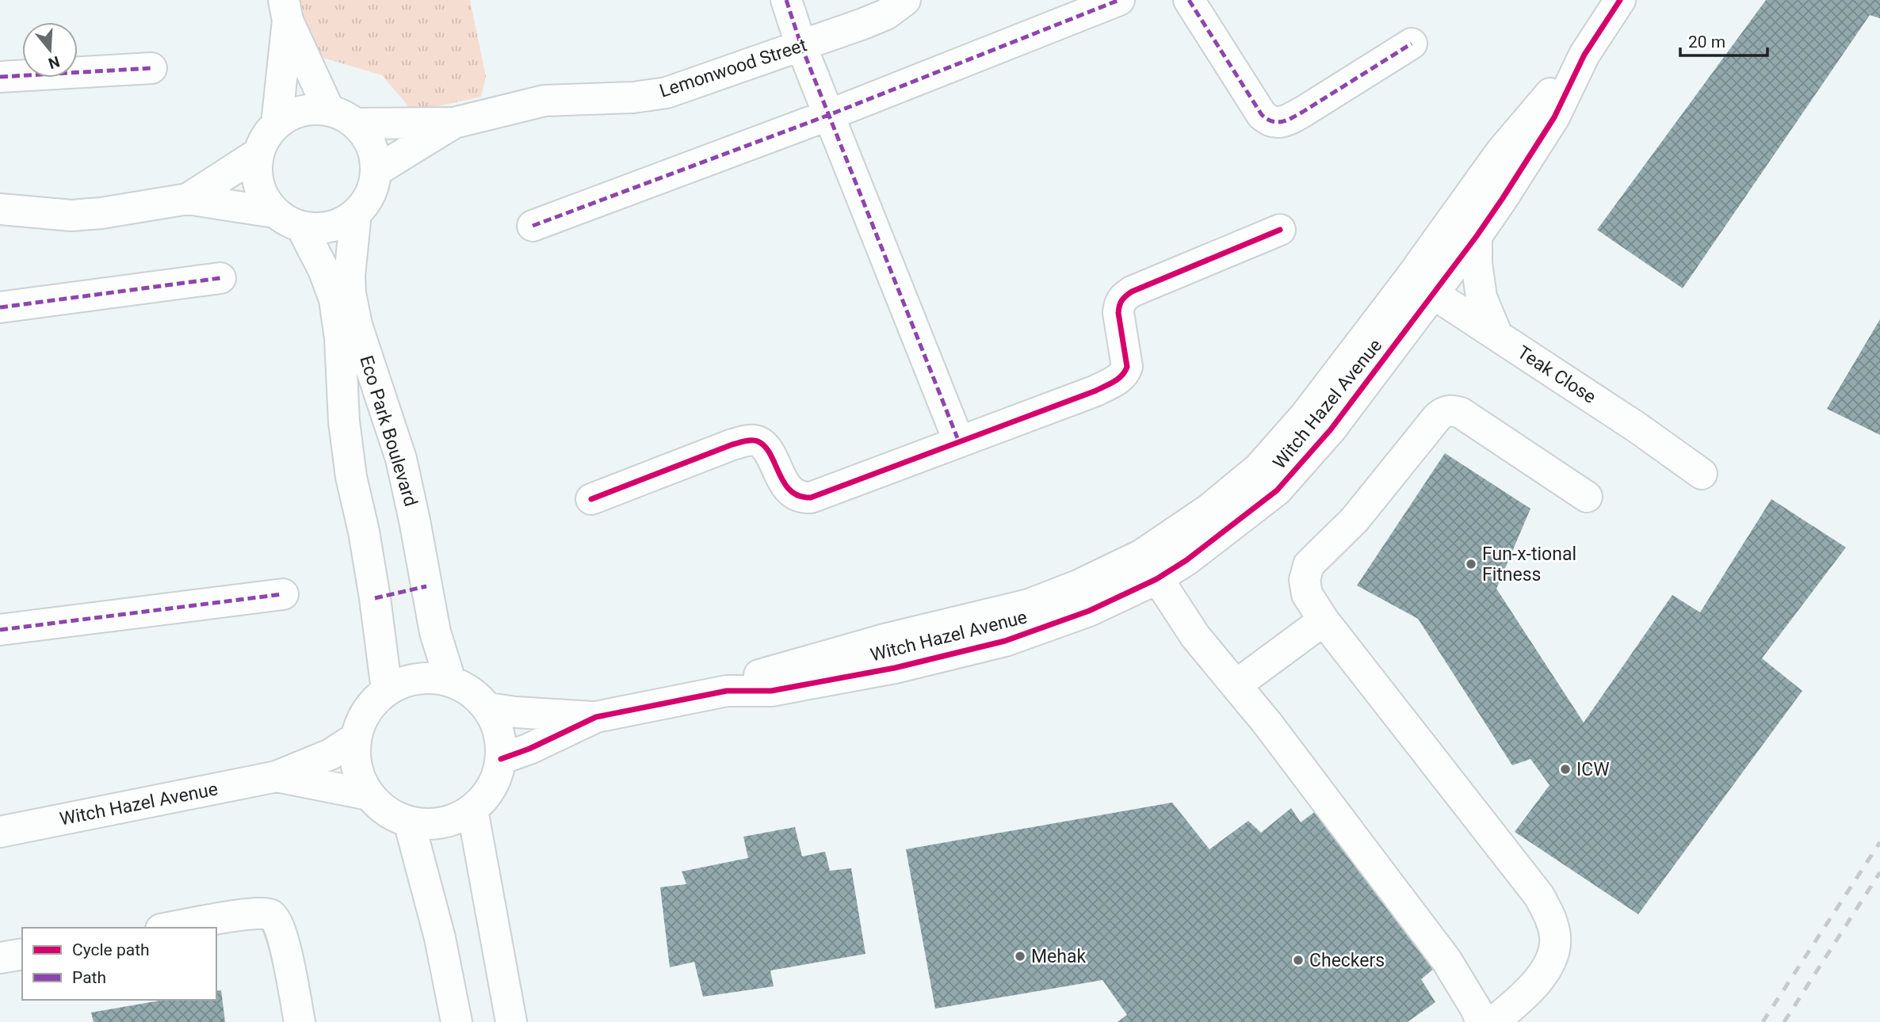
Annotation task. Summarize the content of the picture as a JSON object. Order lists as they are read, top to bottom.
{
  "streets": {
    "street": [
      "Lemonwood Street",
      "Teak Close",
      "Witch Hazel Avenue",
      "Eco Park Boulevard"
    ]
  },
  "crossings": [
    ["Lemonwood Street", "Eco Park Boulevard"],
    ["Teak Close", "Witch Hazel Avenue"],
    ["Witch Hazel Avenue", "Eco Park Boulevard"]
  ],
  "places": [
    "Fun-x-tional Fitness",
    "ICW",
    "Mehak",
    "Checkers"
  ],
  "legend": ["Cycle path", "Path"],
  "scale_bar": "20 m",
  "north": "bottom"
}
